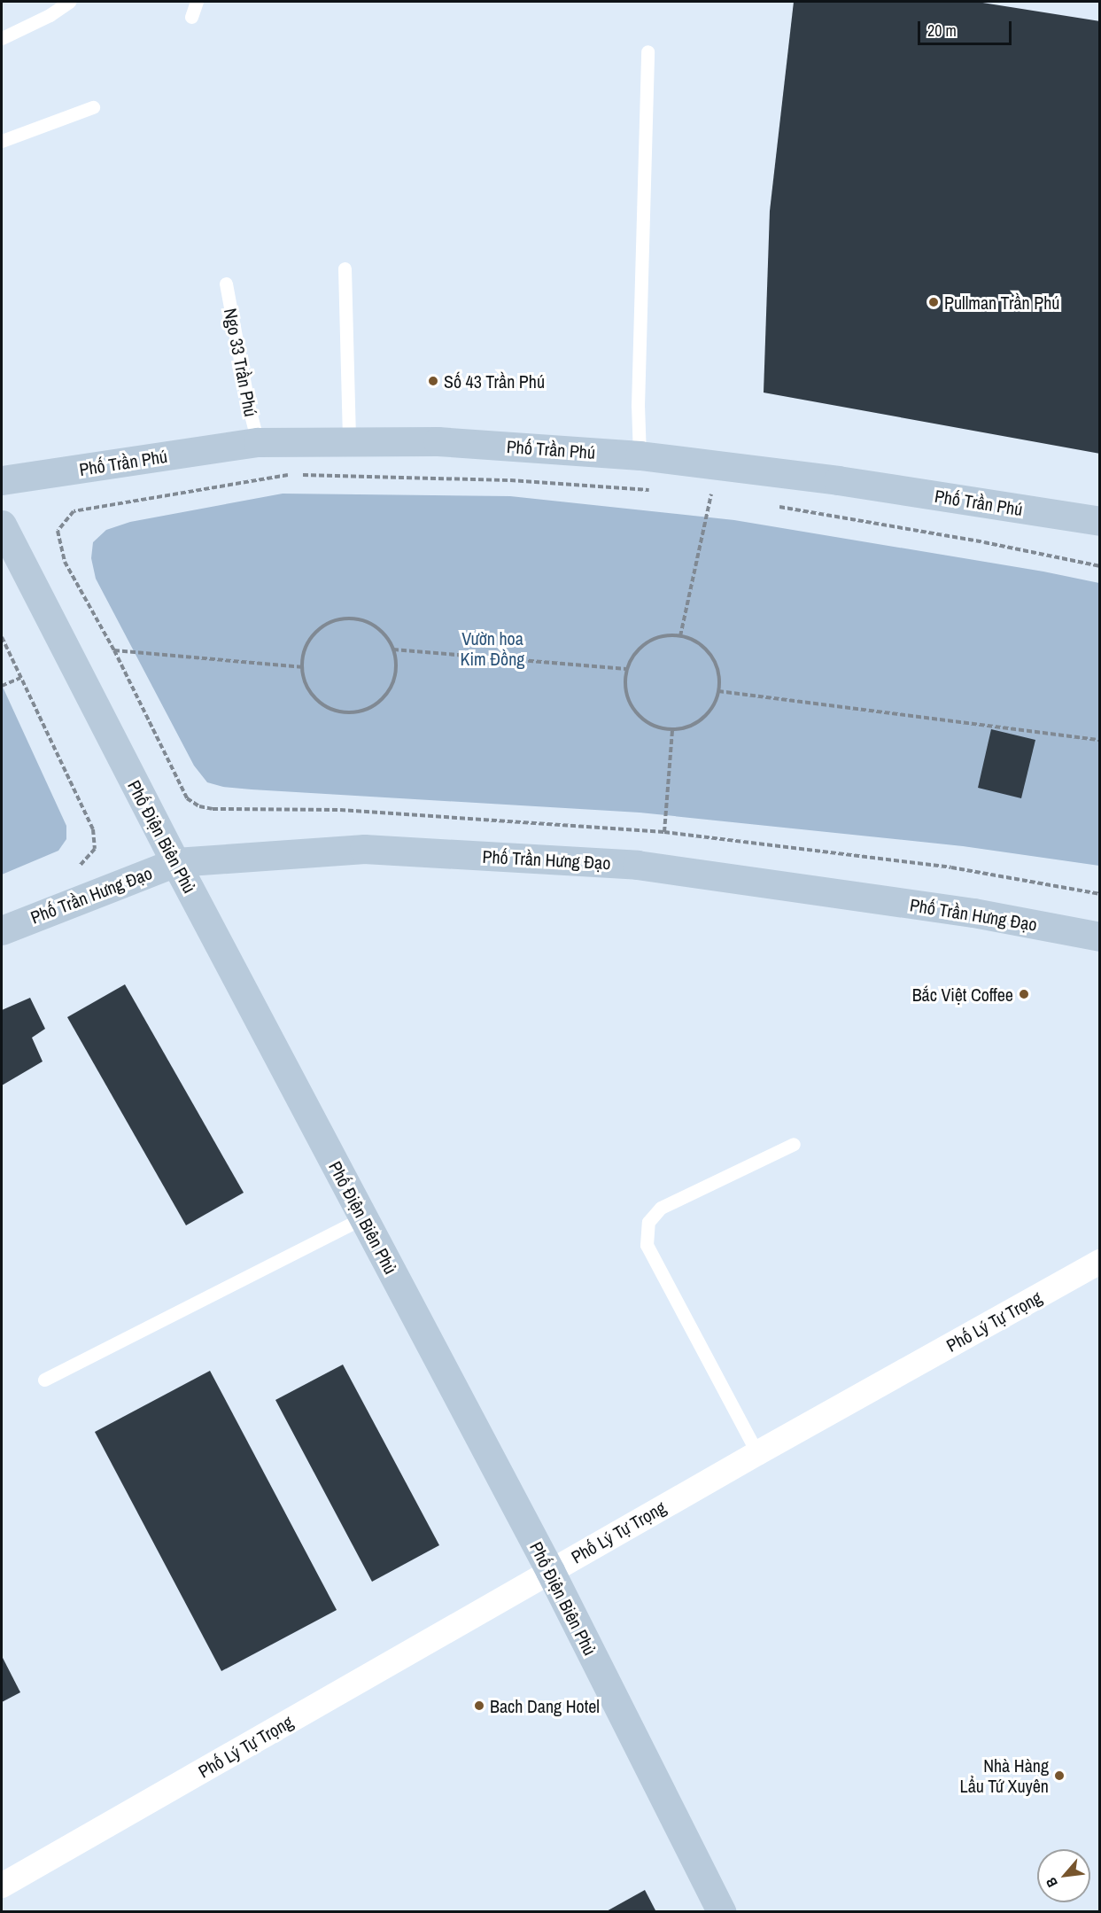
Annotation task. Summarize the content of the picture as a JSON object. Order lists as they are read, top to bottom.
{
  "streets": {
    "main road": ["Phố Trần Phú", "Phố Điện Biên Phủ", "Phố Trần Hưng Đạo"],
    "street": ["Phố Lý Tự Trọng"],
    "lane": ["Ngo 33 Trần Phú"]
  },
  "crossings": [
    ["Ngo 33 Trần Phú", "Phố Trần Phú"],
    ["Phố Điện Biên Phủ", "Phố Trần Hưng Đạo"],
    ["Phố Điện Biên Phủ", "Phố Lý Tự Trọng"]
  ],
  "parks": ["Vườn hoa Kim Đồng"],
  "places": [
    "Pullman Trần Phú",
    "Số 43 Trần Phú",
    "Bắc Việt Coffee",
    "Bach Dang Hotel",
    "Nhà Hàng Lẩu Tứ Xuyên"
  ],
  "scale_bar": "20 m",
  "north": "bottom left"
}
